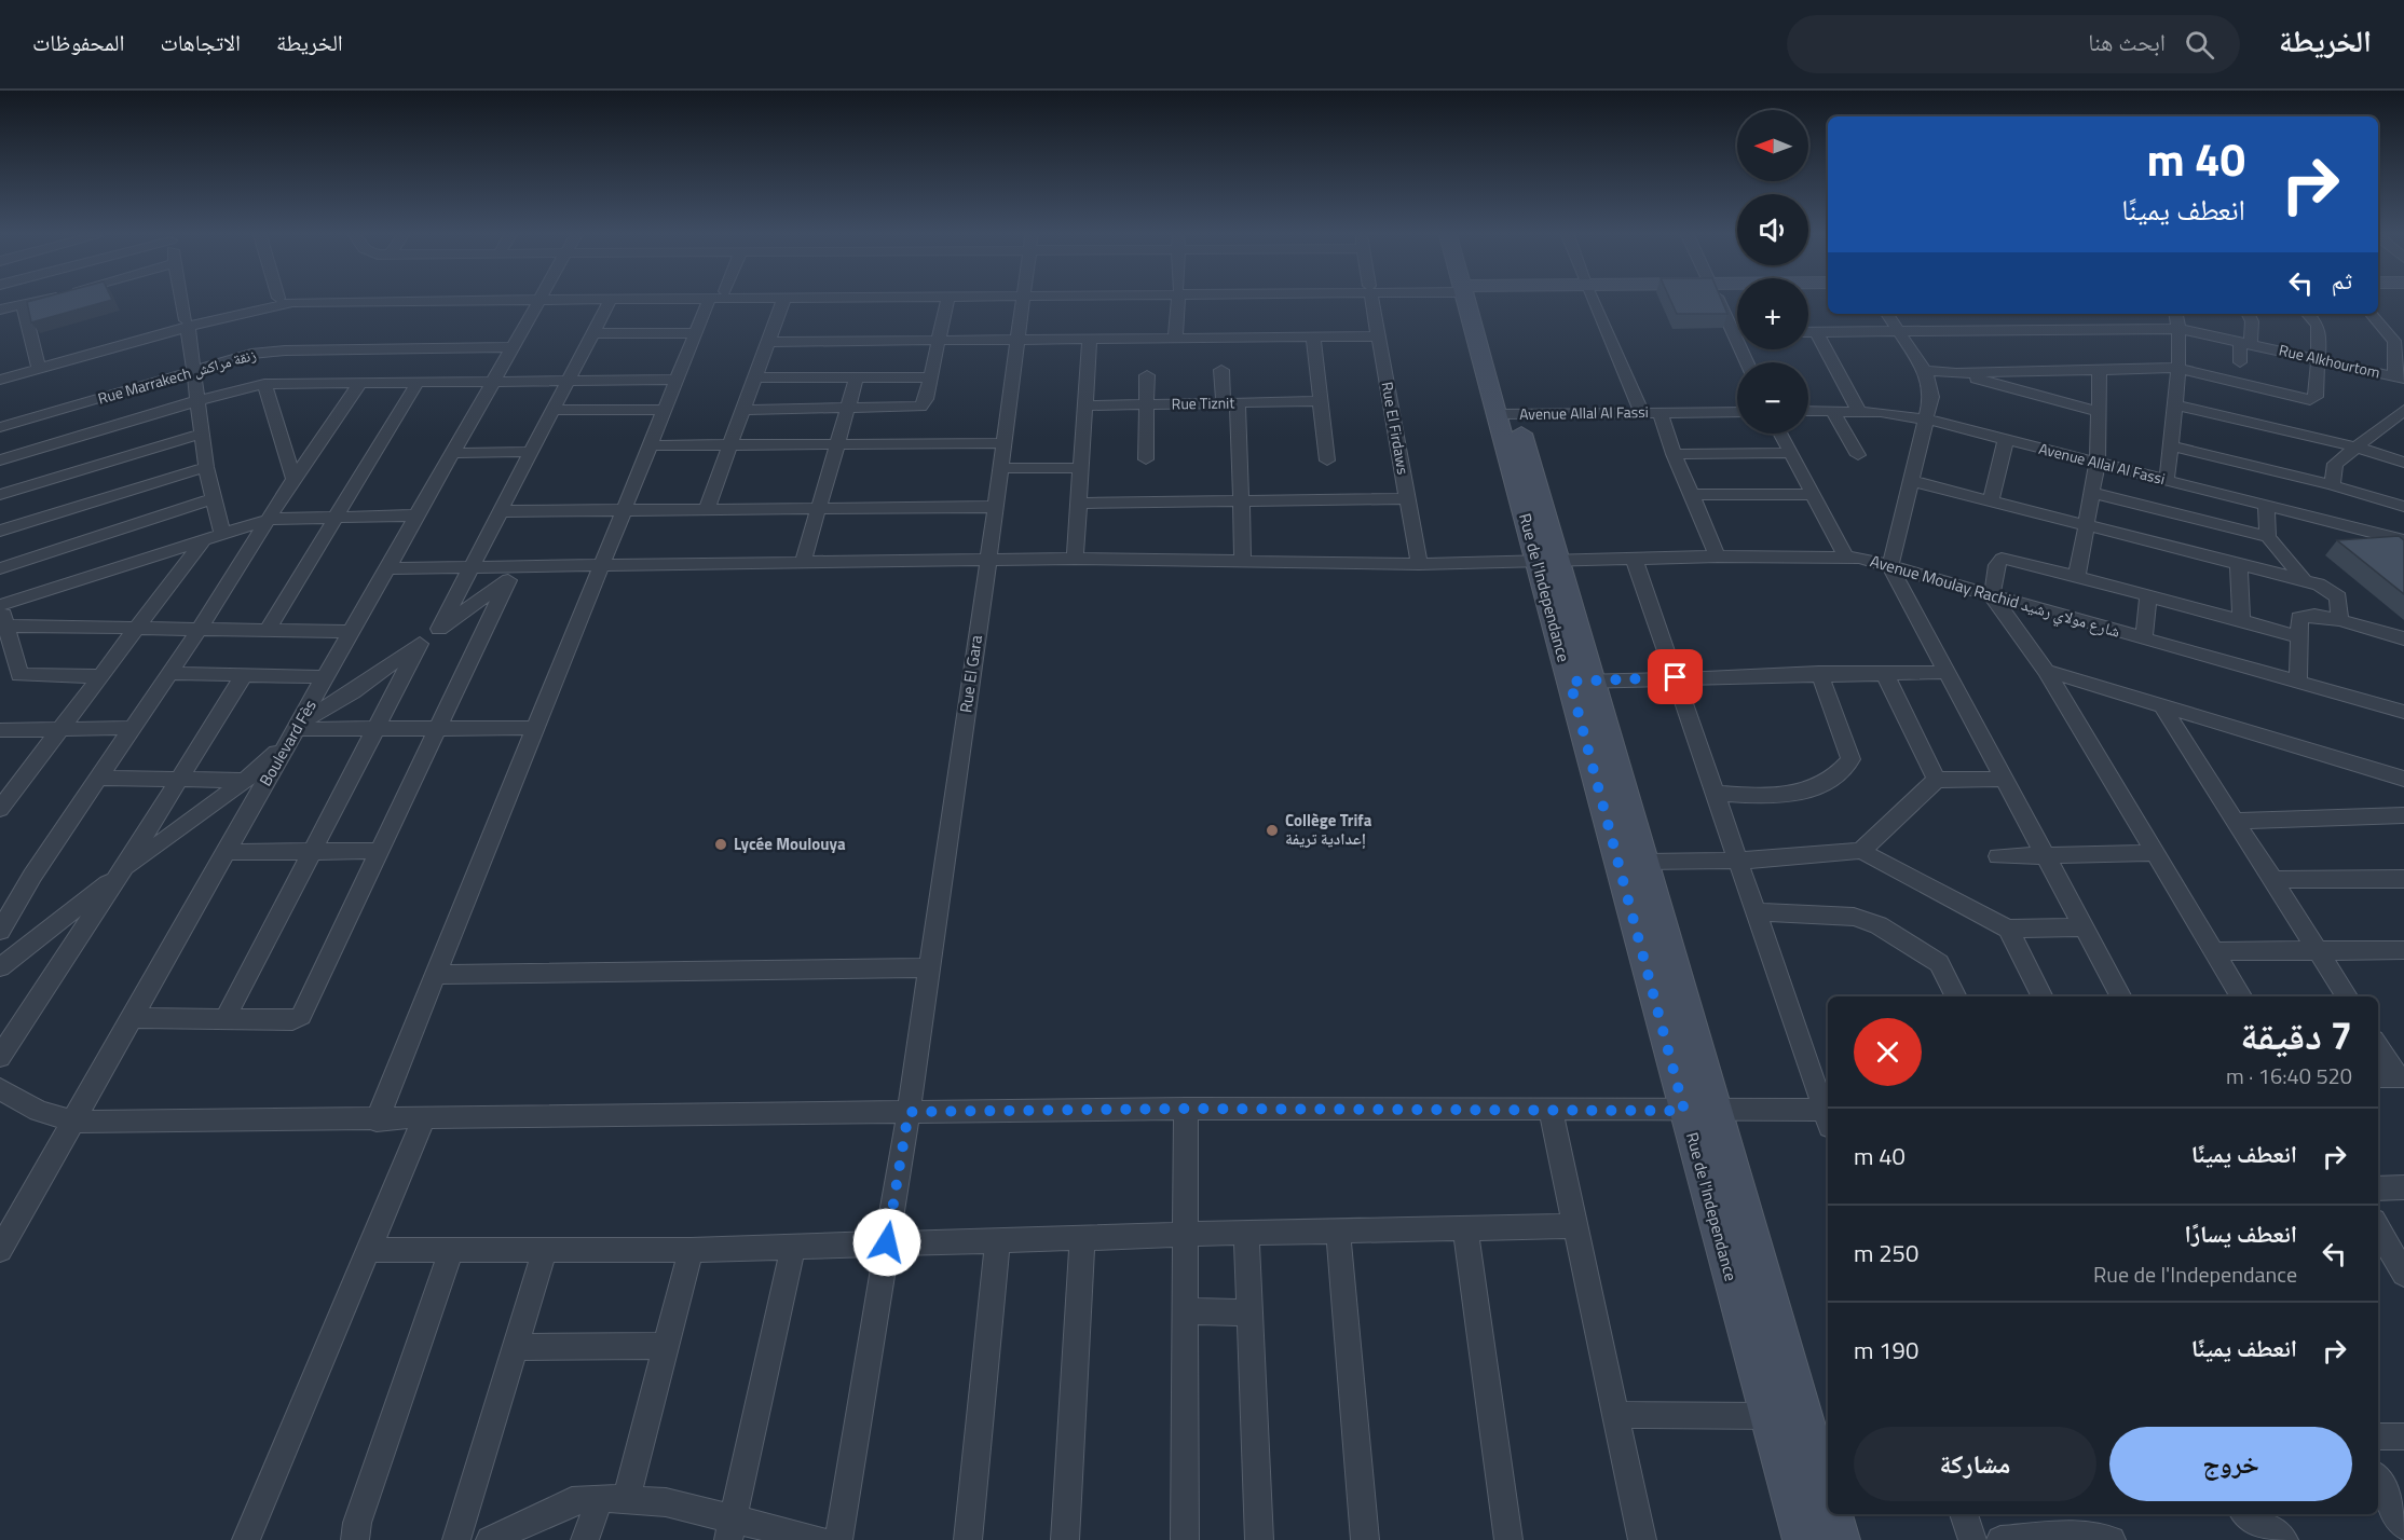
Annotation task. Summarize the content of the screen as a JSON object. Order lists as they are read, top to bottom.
{
  "streets": {
    "main road": ["Rue de l'Independance"],
    "street": [
      "Rue Alkhourtom",
      "Rue Marrakech زنقة مراكش",
      "Rue Tiznit",
      "Avenue Allal Al Fassi",
      "Rue El Firdaws",
      "Avenue Moulay Rachid شارع مولاي رشيد",
      "Rue El Gara",
      "Boulevard Fès"
    ]
  },
  "crossings": [
    ["Rue Marrakech زنقة مراكش", "Boulevard Fès"],
    ["Avenue Allal Al Fassi", "Rue de l'Independance"],
    ["Rue El Firdaws", "Avenue Moulay Rachid شارع مولاي رشيد"],
    ["Rue de l'Independance", "Avenue Moulay Rachid شارع مولاي رشيد"],
    ["Avenue Moulay Rachid شارع مولاي رشيد", "Rue El Gara"],
    ["Avenue Moulay Rachid شارع مولاي رشيد", "Boulevard Fès"]
  ],
  "places": ["Collège Trifa إعدادية تريفة", "Lycée Moulouya"],
  "north": "left",
  "page": {
    "header": "الخريطة",
    "search": "ابحث هنا",
    "nav": ["الخريطة", "الاتجاهات", "المحفوظات"],
    "map_buttons": ["+", "−"],
    "turn": ["40 m", "انعطف يمينًا"],
    "then": "ثم",
    "heading": ["7 دقيقة", "520 m · 16:40"],
    "list": [
      {
        "name": "انعطف يمينًا",
        "value": "40 m"
      },
      {
        "name": "انعطف يسارًا",
        "note": "Rue de l'Independance",
        "value": "250 m"
      },
      {
        "name": "انعطف يمينًا",
        "value": "190 m"
      }
    ],
    "buttons": ["خروج", "مشاركة"]
  }
}
